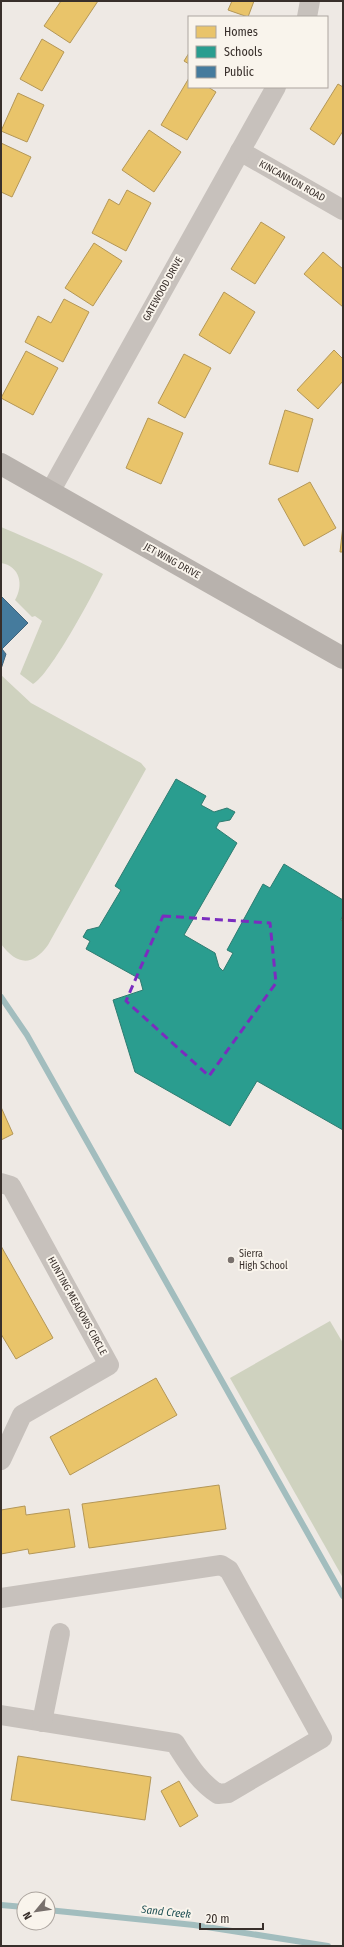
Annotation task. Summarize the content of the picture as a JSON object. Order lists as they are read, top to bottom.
{
  "streets": {
    "main road": ["JET WING DRIVE"],
    "street": ["KINCANNON ROAD", "GATEWOOD DRIVE", "HUNTING MEADOWS CIRCLE"]
  },
  "crossings": [
    ["KINCANNON ROAD", "GATEWOOD DRIVE"],
    ["GATEWOOD DRIVE", "JET WING DRIVE"]
  ],
  "water": ["Sand Creek"],
  "places": ["Sierra High School"],
  "legend": ["Homes", "Schools", "Public"],
  "scale_bar": "20 m",
  "north": "bottom left"
}
